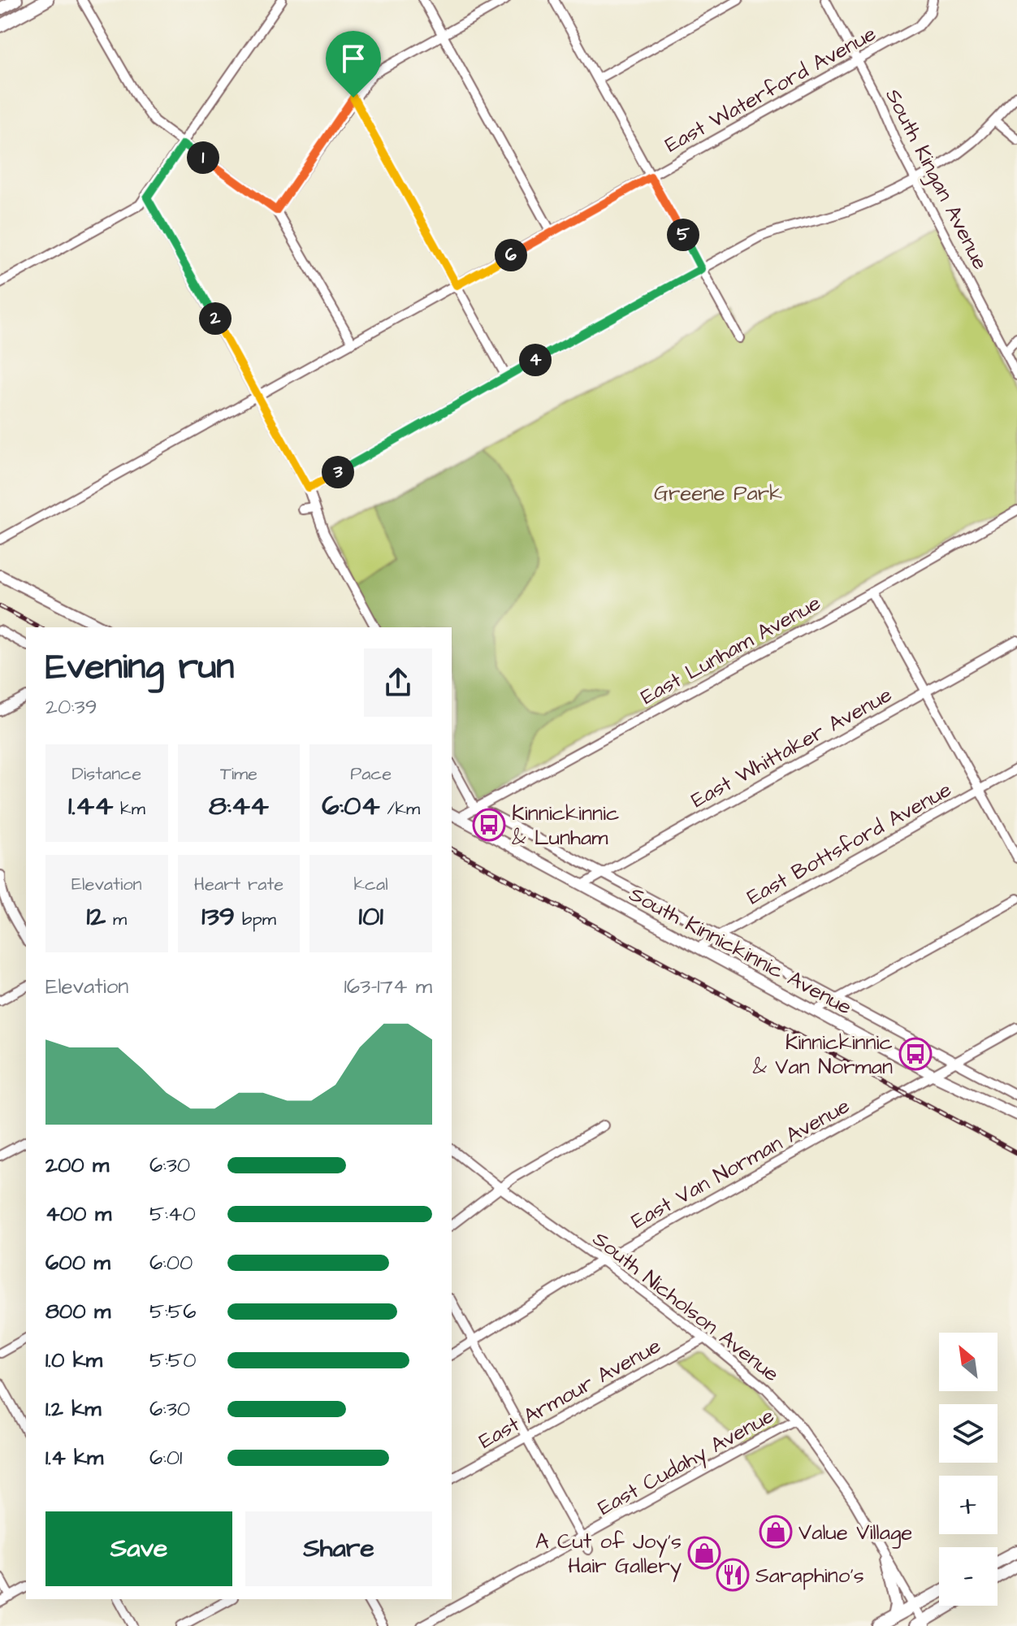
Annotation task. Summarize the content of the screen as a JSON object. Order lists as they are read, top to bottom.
{
  "streets": {
    "street": [
      "East Waterford Avenue",
      "South Kingan Avenue",
      "East Lunham Avenue",
      "East Whittaker Avenue",
      "East Bottsford Avenue",
      "South Kinnickinnic Avenue",
      "East Van Norman Avenue",
      "South Nicholson Avenue",
      "East Armour Avenue",
      "East Cudahy Avenue"
    ]
  },
  "crossings": [
    ["East Waterford Avenue", "South Kingan Avenue"],
    ["East Lunham Avenue", "South Kinnickinnic Avenue"],
    ["East Whittaker Avenue", "South Kinnickinnic Avenue"],
    ["East Bottsford Avenue", "South Kinnickinnic Avenue"],
    ["South Kinnickinnic Avenue", "East Van Norman Avenue"],
    ["East Van Norman Avenue", "South Nicholson Avenue"],
    ["South Nicholson Avenue", "East Armour Avenue"],
    ["South Nicholson Avenue", "East Cudahy Avenue"]
  ],
  "parks": ["Greene Park"],
  "places": {
    "bus stop": ["Kinnickinnic & Lunham", "Kinnickinnic & Van Norman"],
    "shop": ["Value Village", "A Cut of Joy's Hair Gallery"],
    "restaurant": ["Saraphino's"]
  },
  "north": "top left",
  "page": {
    "pins": [
      "1",
      "5",
      "6",
      "2",
      "4",
      "3"
    ],
    "heading": ["Evening run", "20:39"],
    "stats": [
      ["Distance", "1.44 km"],
      ["Time", "8:44"],
      ["Pace", "6:04 /km"],
      ["Elevation", "12 m"],
      ["Heart rate", "139 bpm"],
      ["kcal", "101"]
    ],
    "chart": ["Elevation", "163–174 m"],
    "list": [
      {
        "name": "200 m",
        "note": "6:30"
      },
      {
        "name": "400 m",
        "note": "5:40"
      },
      {
        "name": "600 m",
        "note": "6:00"
      },
      {
        "name": "800 m",
        "note": "5:56"
      },
      {
        "name": "1.0 km",
        "note": "5:50"
      },
      {
        "name": "1.2 km",
        "note": "6:30"
      },
      {
        "name": "1.4 km",
        "note": "6:01"
      }
    ],
    "map_buttons": ["+", "−"],
    "buttons": ["Save", "Share"]
  }
}
